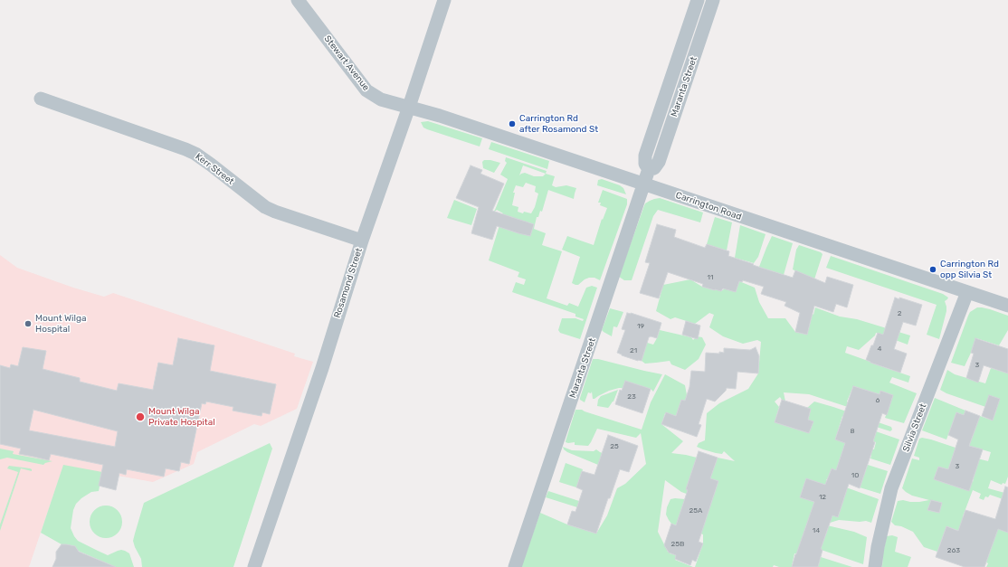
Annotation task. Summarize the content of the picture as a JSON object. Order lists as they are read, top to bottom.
{
  "streets": {
    "street": [
      "Stewart Avenue",
      "Maranta Street",
      "Kerr Street",
      "Carrington Road",
      "Rosamond Street",
      "Silvia Street"
    ]
  },
  "crossings": [
    ["Stewart Avenue", "Carrington Road"],
    ["Stewart Avenue", "Rosamond Street"],
    ["Maranta Street", "Carrington Road"],
    ["Kerr Street", "Rosamond Street"],
    ["Carrington Road", "Rosamond Street"],
    ["Carrington Road", "Silvia Street"]
  ],
  "places": [
    "Carrington Rd after Rosamond St",
    "Carrington Rd opp Silvia St",
    "Mount Wilga Hospital",
    "Mount Wilga Private Hospital"
  ],
  "house_numbers": [
    "11",
    "2",
    "19",
    "4",
    "21",
    "3",
    "23",
    "6",
    "8",
    "25",
    "3",
    "10",
    "12",
    "25A",
    "14",
    "25B",
    "263"
  ]
}
